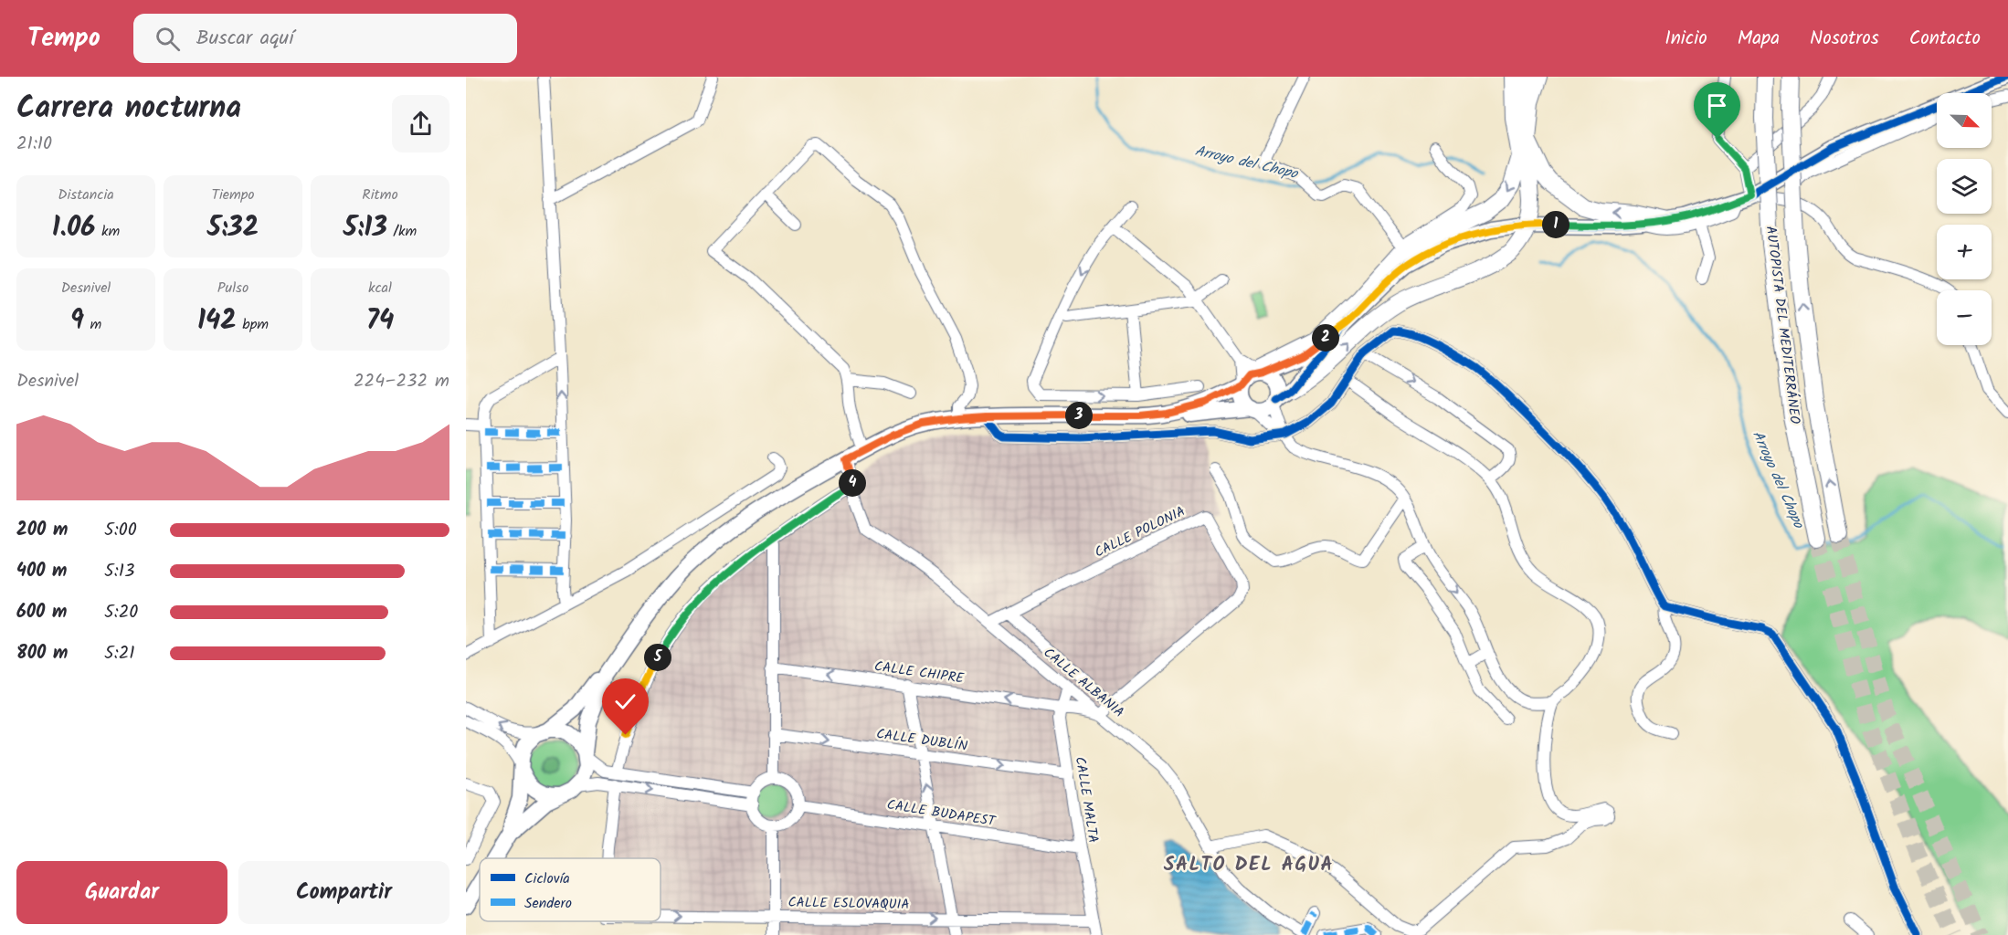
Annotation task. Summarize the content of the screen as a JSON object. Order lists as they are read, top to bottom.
{
  "streets": {
    "highway": ["AUTOPISTA DEL MEDITERRÁNEO"],
    "street": [
      "CALLE POLONIA",
      "CALLE CHIPRE",
      "CALLE ALBANIA",
      "CALLE DUBLÍN",
      "CALLE MALTA",
      "CALLE BUDAPEST",
      "CALLE ESLOVAQUIA"
    ]
  },
  "crossings": [
    ["CALLE POLONIA", "CALLE ALBANIA"],
    ["CALLE CHIPRE", "CALLE MALTA"],
    ["CALLE DUBLÍN", "CALLE MALTA"],
    ["CALLE MALTA", "CALLE BUDAPEST"],
    ["CALLE MALTA", "CALLE ESLOVAQUIA"]
  ],
  "one_way": ["CALLE CHIPRE", "CALLE DUBLÍN"],
  "districts": ["SALTO DEL AGUA"],
  "water": ["Arroyo del Chopo"],
  "legend": ["Ciclovía", "Sendero"],
  "north": "bottom right",
  "page": {
    "header": "Tempo",
    "search": "Buscar aquí",
    "nav": [
      "Inicio",
      "Mapa",
      "Nosotros",
      "Contacto"
    ],
    "heading": ["Carrera nocturna", "21:10"],
    "map_buttons": ["+", "−"],
    "stats": [
      ["Distancia", "1.06 km"],
      ["Tiempo", "5:32"],
      ["Ritmo", "5:13 /km"],
      ["Desnivel", "9 m"],
      ["Pulso", "142 bpm"],
      ["kcal", "74"]
    ],
    "pins": [
      "1",
      "2",
      "3",
      "4",
      "5"
    ],
    "chart": ["Desnivel", "224–232 m"],
    "list": [
      {
        "name": "200 m",
        "note": "5:00"
      },
      {
        "name": "400 m",
        "note": "5:13"
      },
      {
        "name": "600 m",
        "note": "5:20"
      },
      {
        "name": "800 m",
        "note": "5:21"
      }
    ],
    "buttons": ["Guardar", "Compartir"]
  }
}
